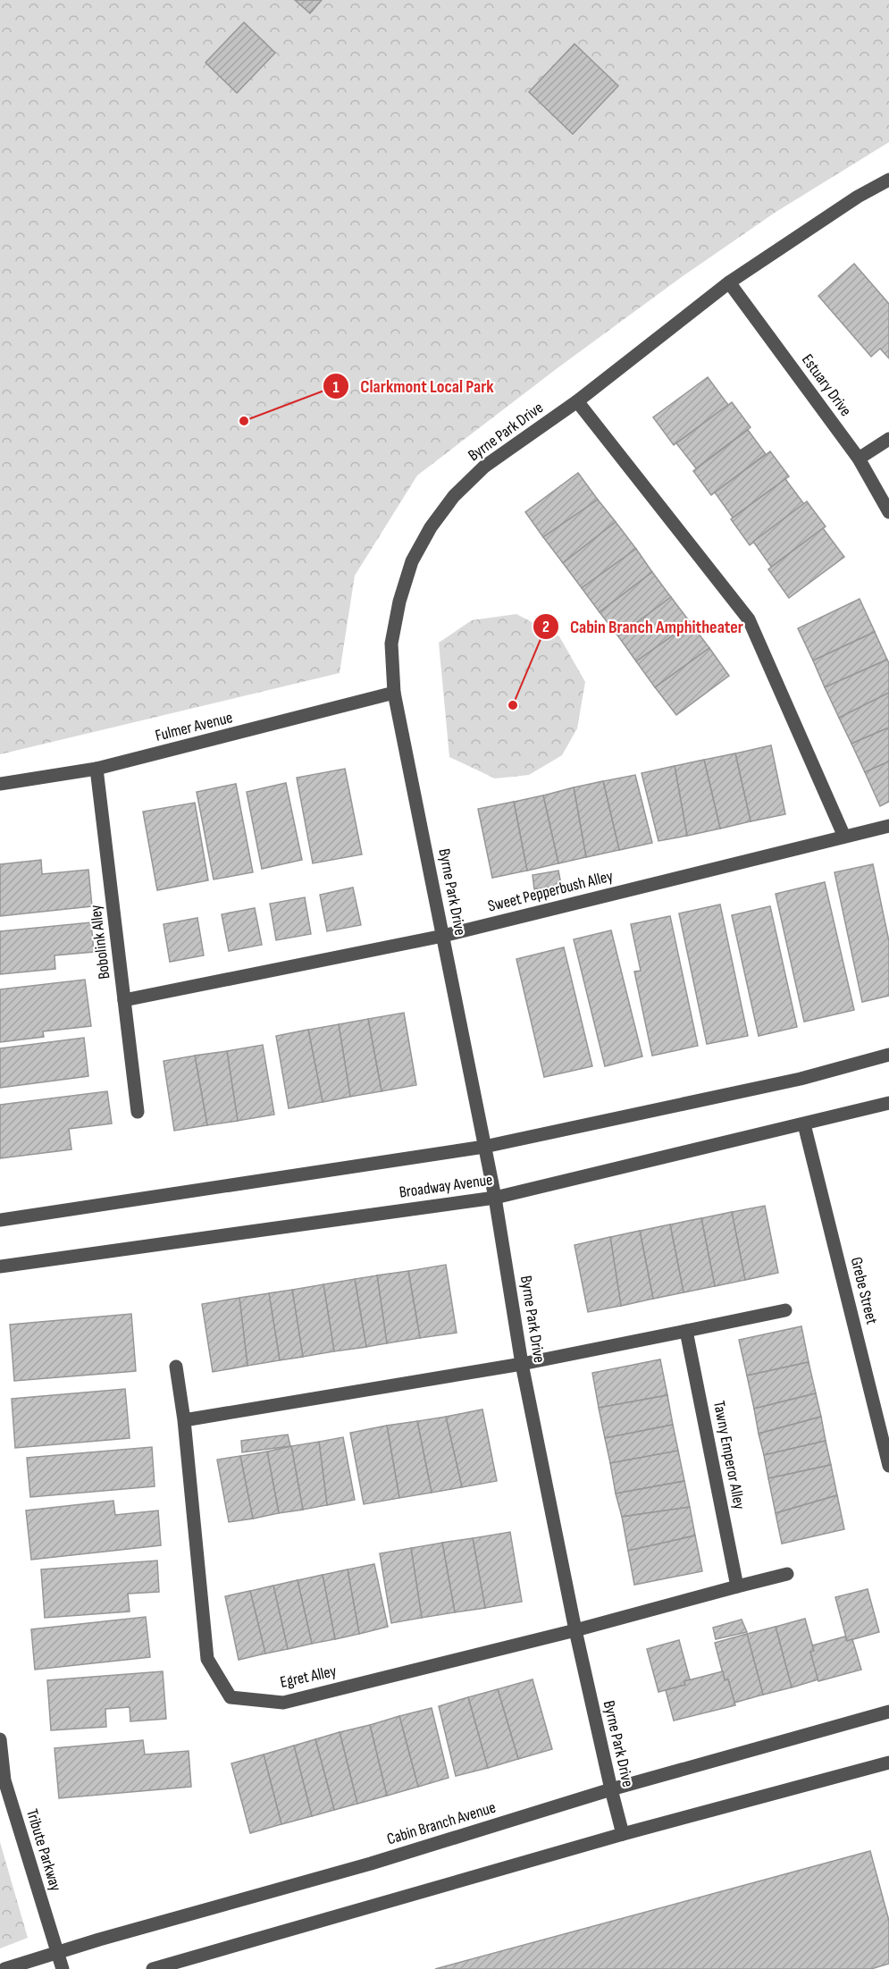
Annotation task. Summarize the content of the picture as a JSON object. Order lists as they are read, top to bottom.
{
  "streets": {
    "street": [
      "Estuary Drive",
      "Byrne Park Drive",
      "Fulmer Avenue",
      "Sweet Pepperbush Alley",
      "Bobolink Alley",
      "Broadway Avenue",
      "Grebe Street",
      "Tawny Emperor Alley",
      "Egret Alley",
      "Cabin Branch Avenue",
      "Tribute Parkway"
    ]
  },
  "crossings": [
    ["Estuary Drive", "Byrne Park Drive"],
    ["Byrne Park Drive", "Fulmer Avenue"],
    ["Byrne Park Drive", "Sweet Pepperbush Alley"],
    ["Byrne Park Drive", "Broadway Avenue"],
    ["Byrne Park Drive", "Egret Alley"],
    ["Byrne Park Drive", "Cabin Branch Avenue"],
    ["Fulmer Avenue", "Bobolink Alley"],
    ["Sweet Pepperbush Alley", "Bobolink Alley"],
    ["Broadway Avenue", "Grebe Street"],
    ["Cabin Branch Avenue", "Tribute Parkway"]
  ],
  "places": ["Clarkmont Local Park", "Cabin Branch Amphitheater"]
}
